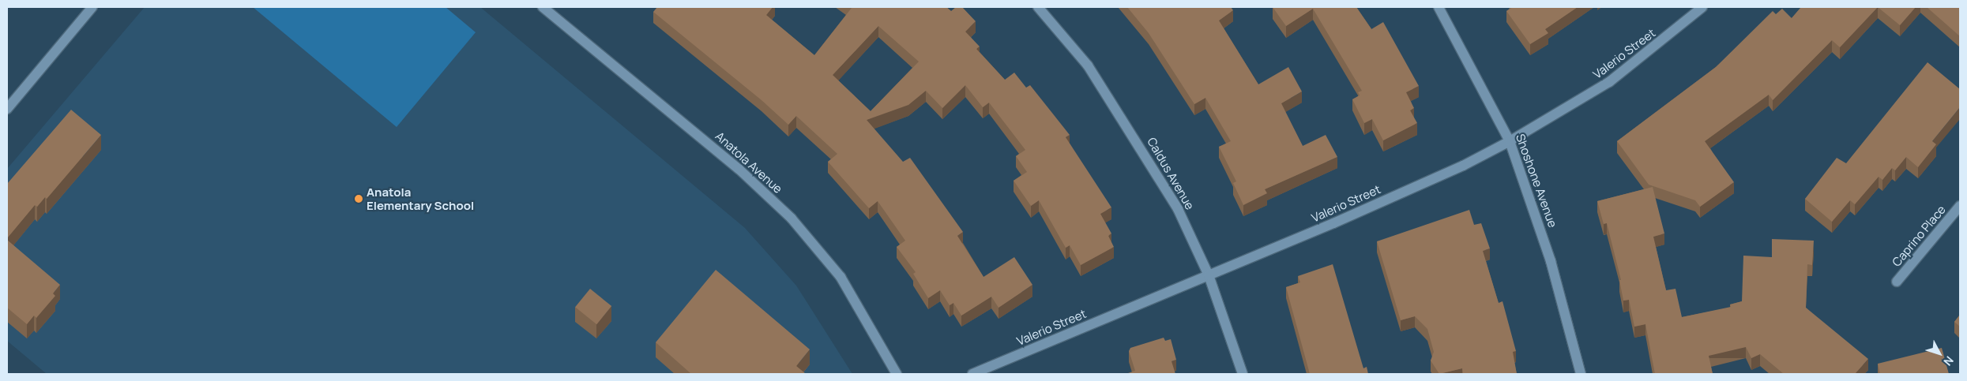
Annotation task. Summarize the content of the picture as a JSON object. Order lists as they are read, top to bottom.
{
  "streets": {
    "street": [
      "Valerio Street",
      "Anatola Avenue",
      "Caldus Avenue",
      "Shoshone Avenue",
      "Caprino Place"
    ]
  },
  "crossings": [
    ["Valerio Street", "Caldus Avenue"],
    ["Valerio Street", "Shoshone Avenue"]
  ],
  "places": ["Anatola Elementary School"],
  "north": "bottom right"
}
